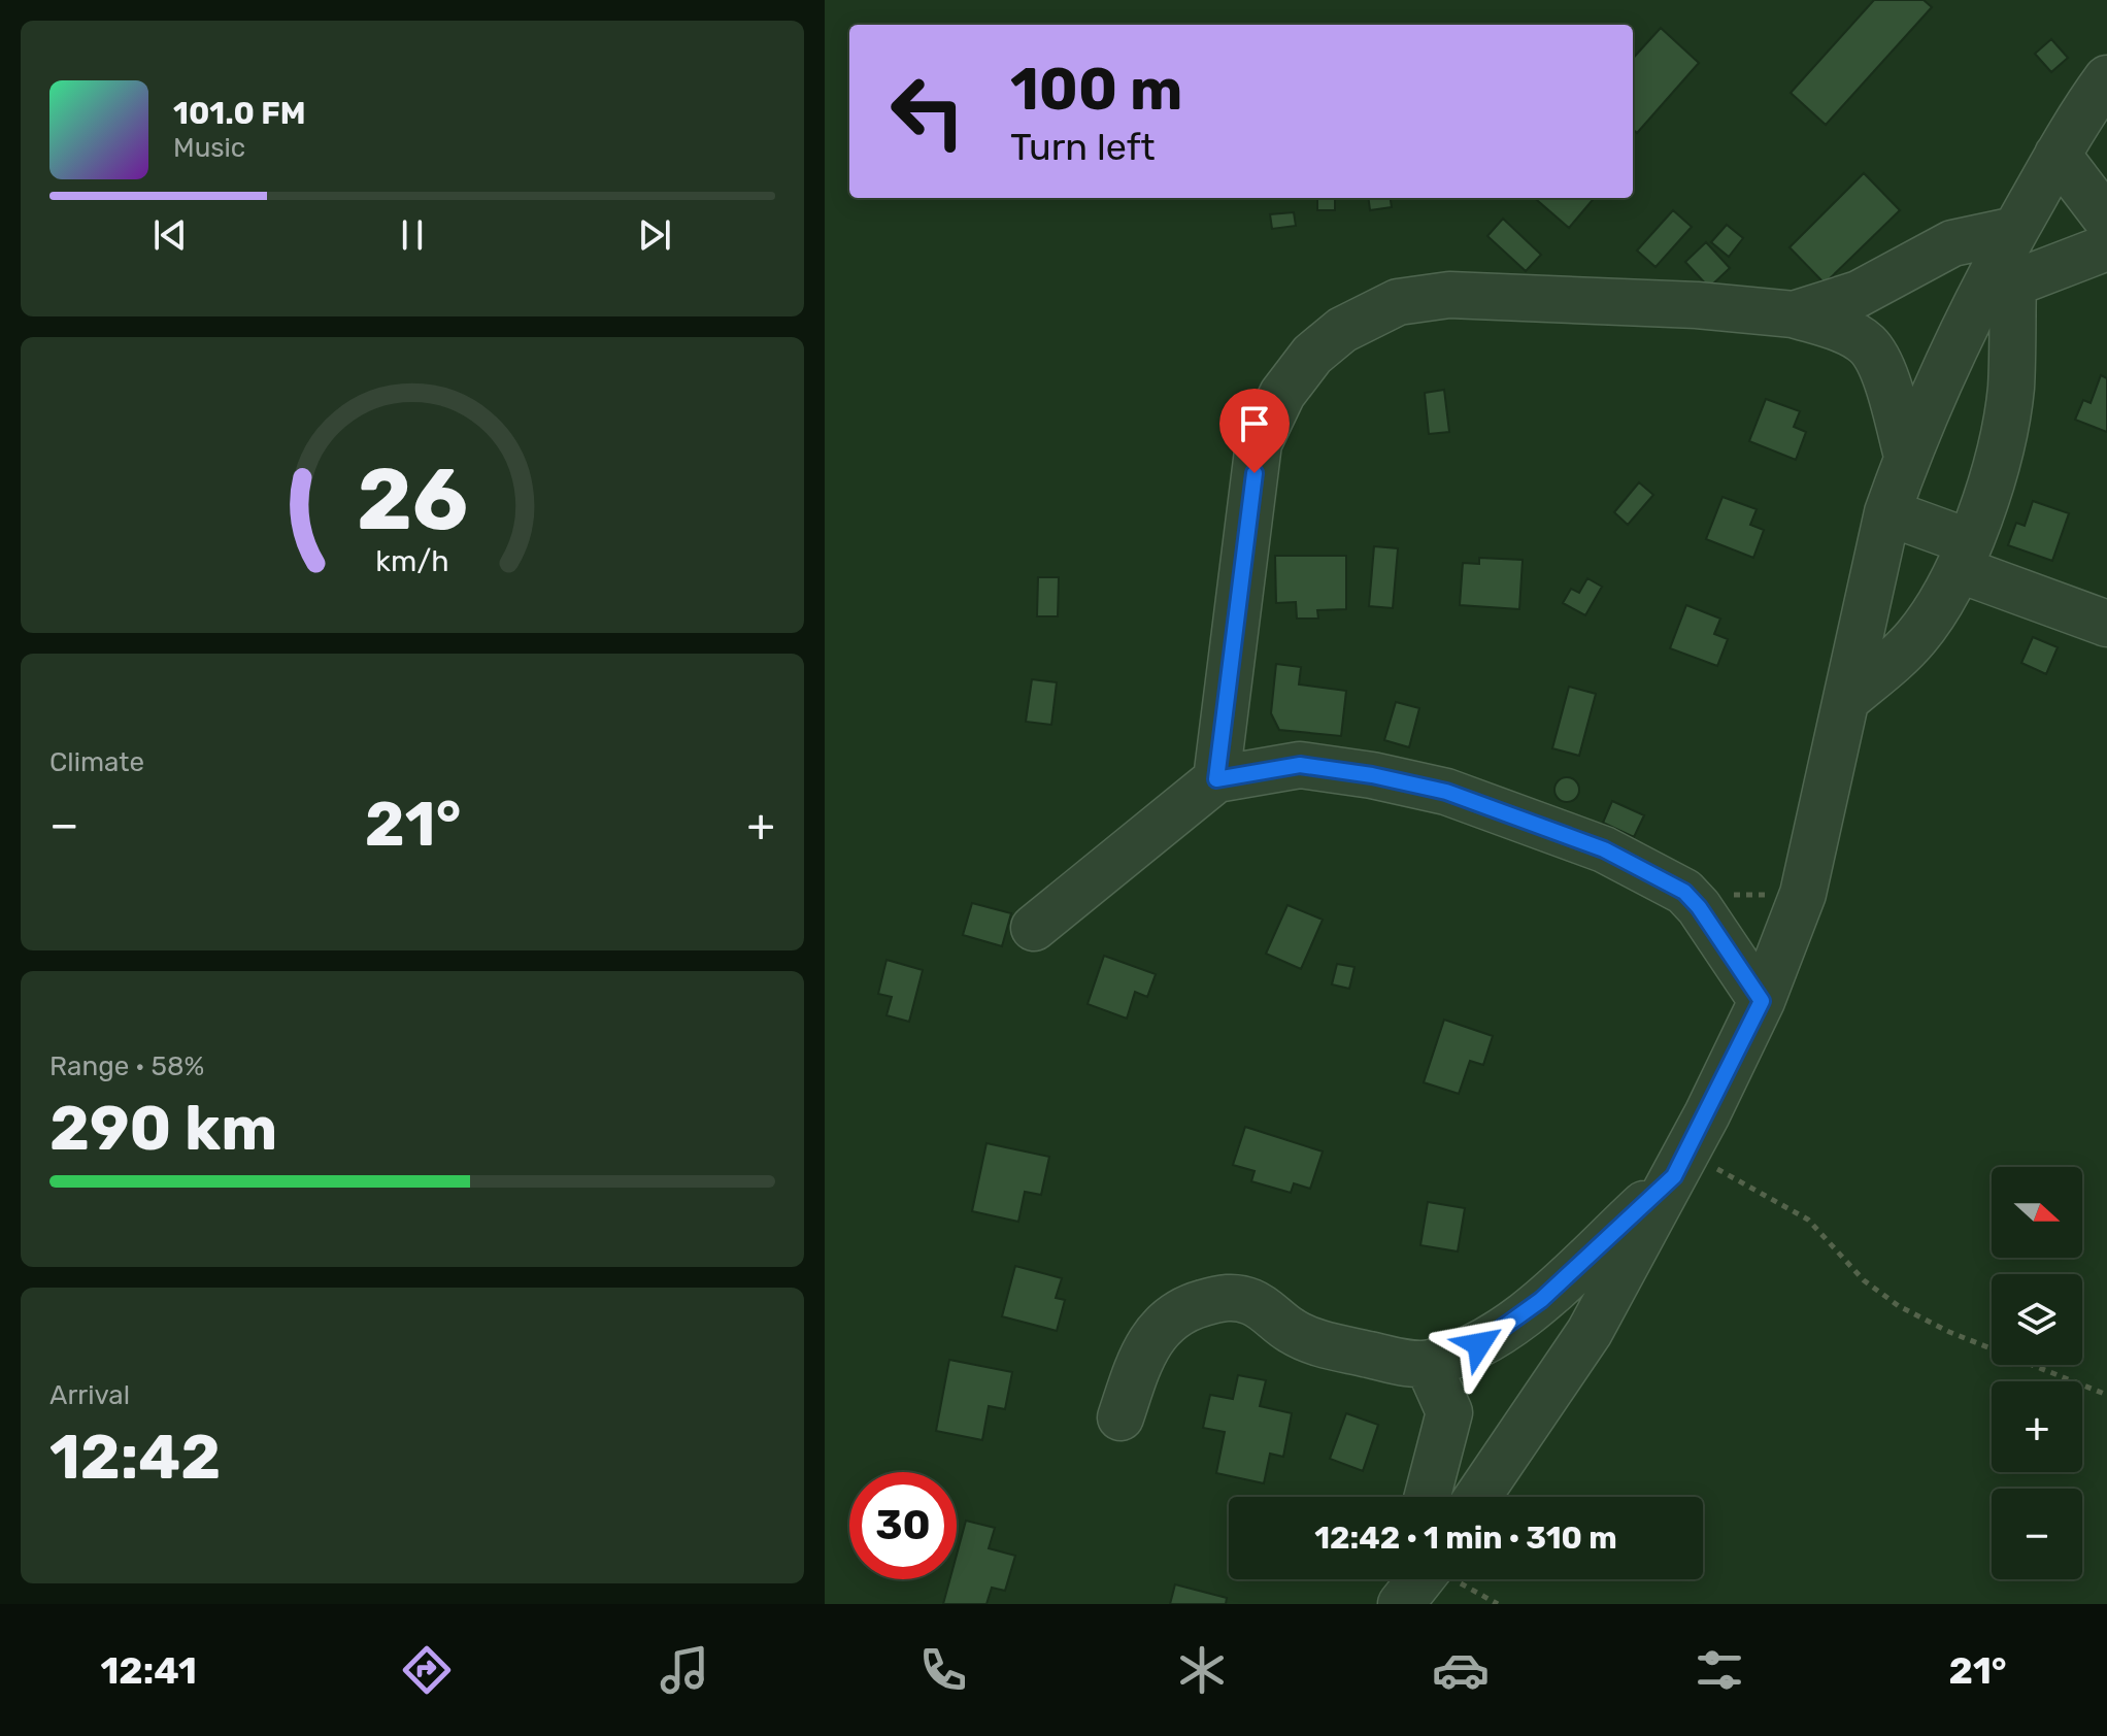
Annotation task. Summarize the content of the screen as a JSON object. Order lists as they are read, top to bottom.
{
  "north": "right",
  "page": {
    "turn": ["100 m", "Turn left"],
    "song": ["101.0 FM", "Music"],
    "tile": [
      "Climate",
      ["Range · 58%", "290 km"],
      ["Arrival", "12:42"]
    ],
    "heat": ["−", "21°", "+"],
    "map_buttons": ["+", "−"],
    "limit": "30",
    "trip": "12:42 · 1 min · 310 m",
    "tabs": ["12:41", "21°"],
    "gauge": ["26", "km/h"]
  }
}
